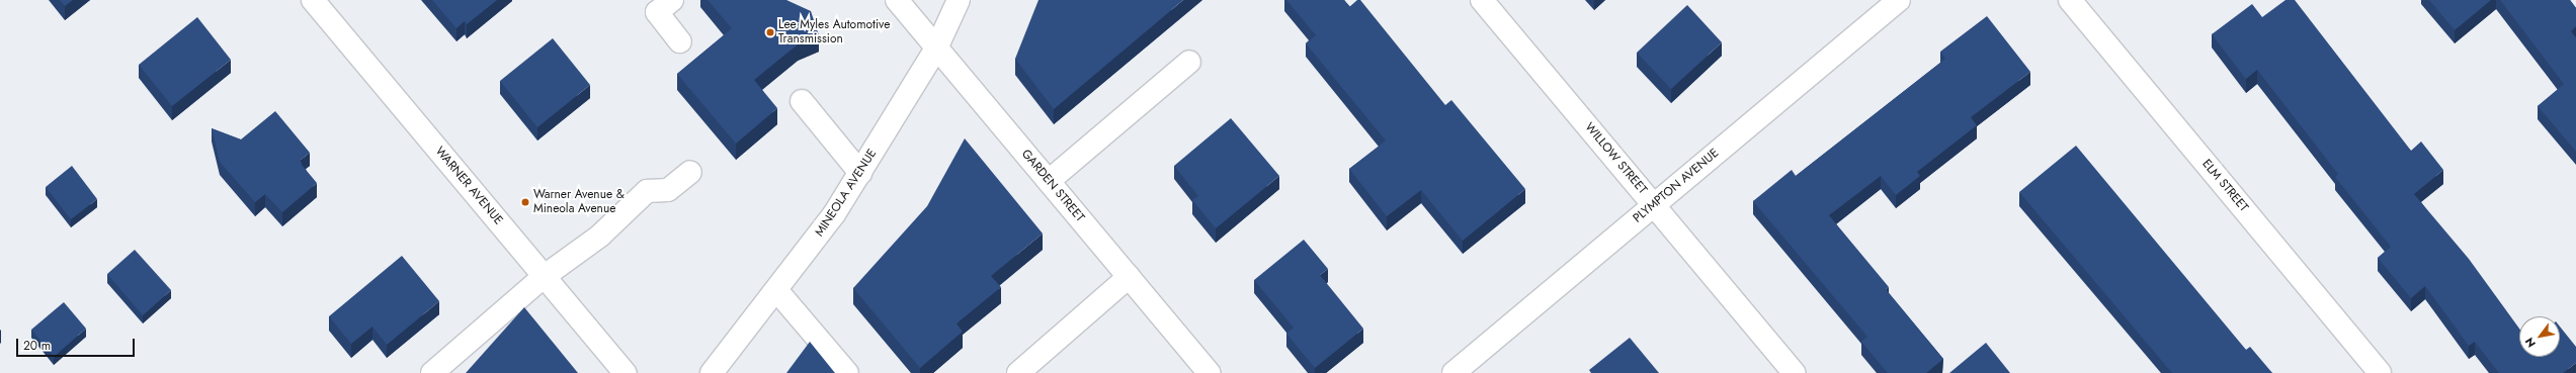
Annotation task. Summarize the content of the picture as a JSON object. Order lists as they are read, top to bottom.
{
  "streets": {
    "street": [
      "WILLOW STREET",
      "WARNER AVENUE",
      "GARDEN STREET",
      "PLYMPTON AVENUE",
      "ELM STREET",
      "MINEOLA AVENUE"
    ]
  },
  "crossings": [
    ["WILLOW STREET", "PLYMPTON AVENUE"],
    ["GARDEN STREET", "MINEOLA AVENUE"]
  ],
  "places": ["Lee Myles Automotive Transmission", "Warner Avenue & Mineola Avenue"],
  "scale_bar": "20 m",
  "north": "bottom left"
}
